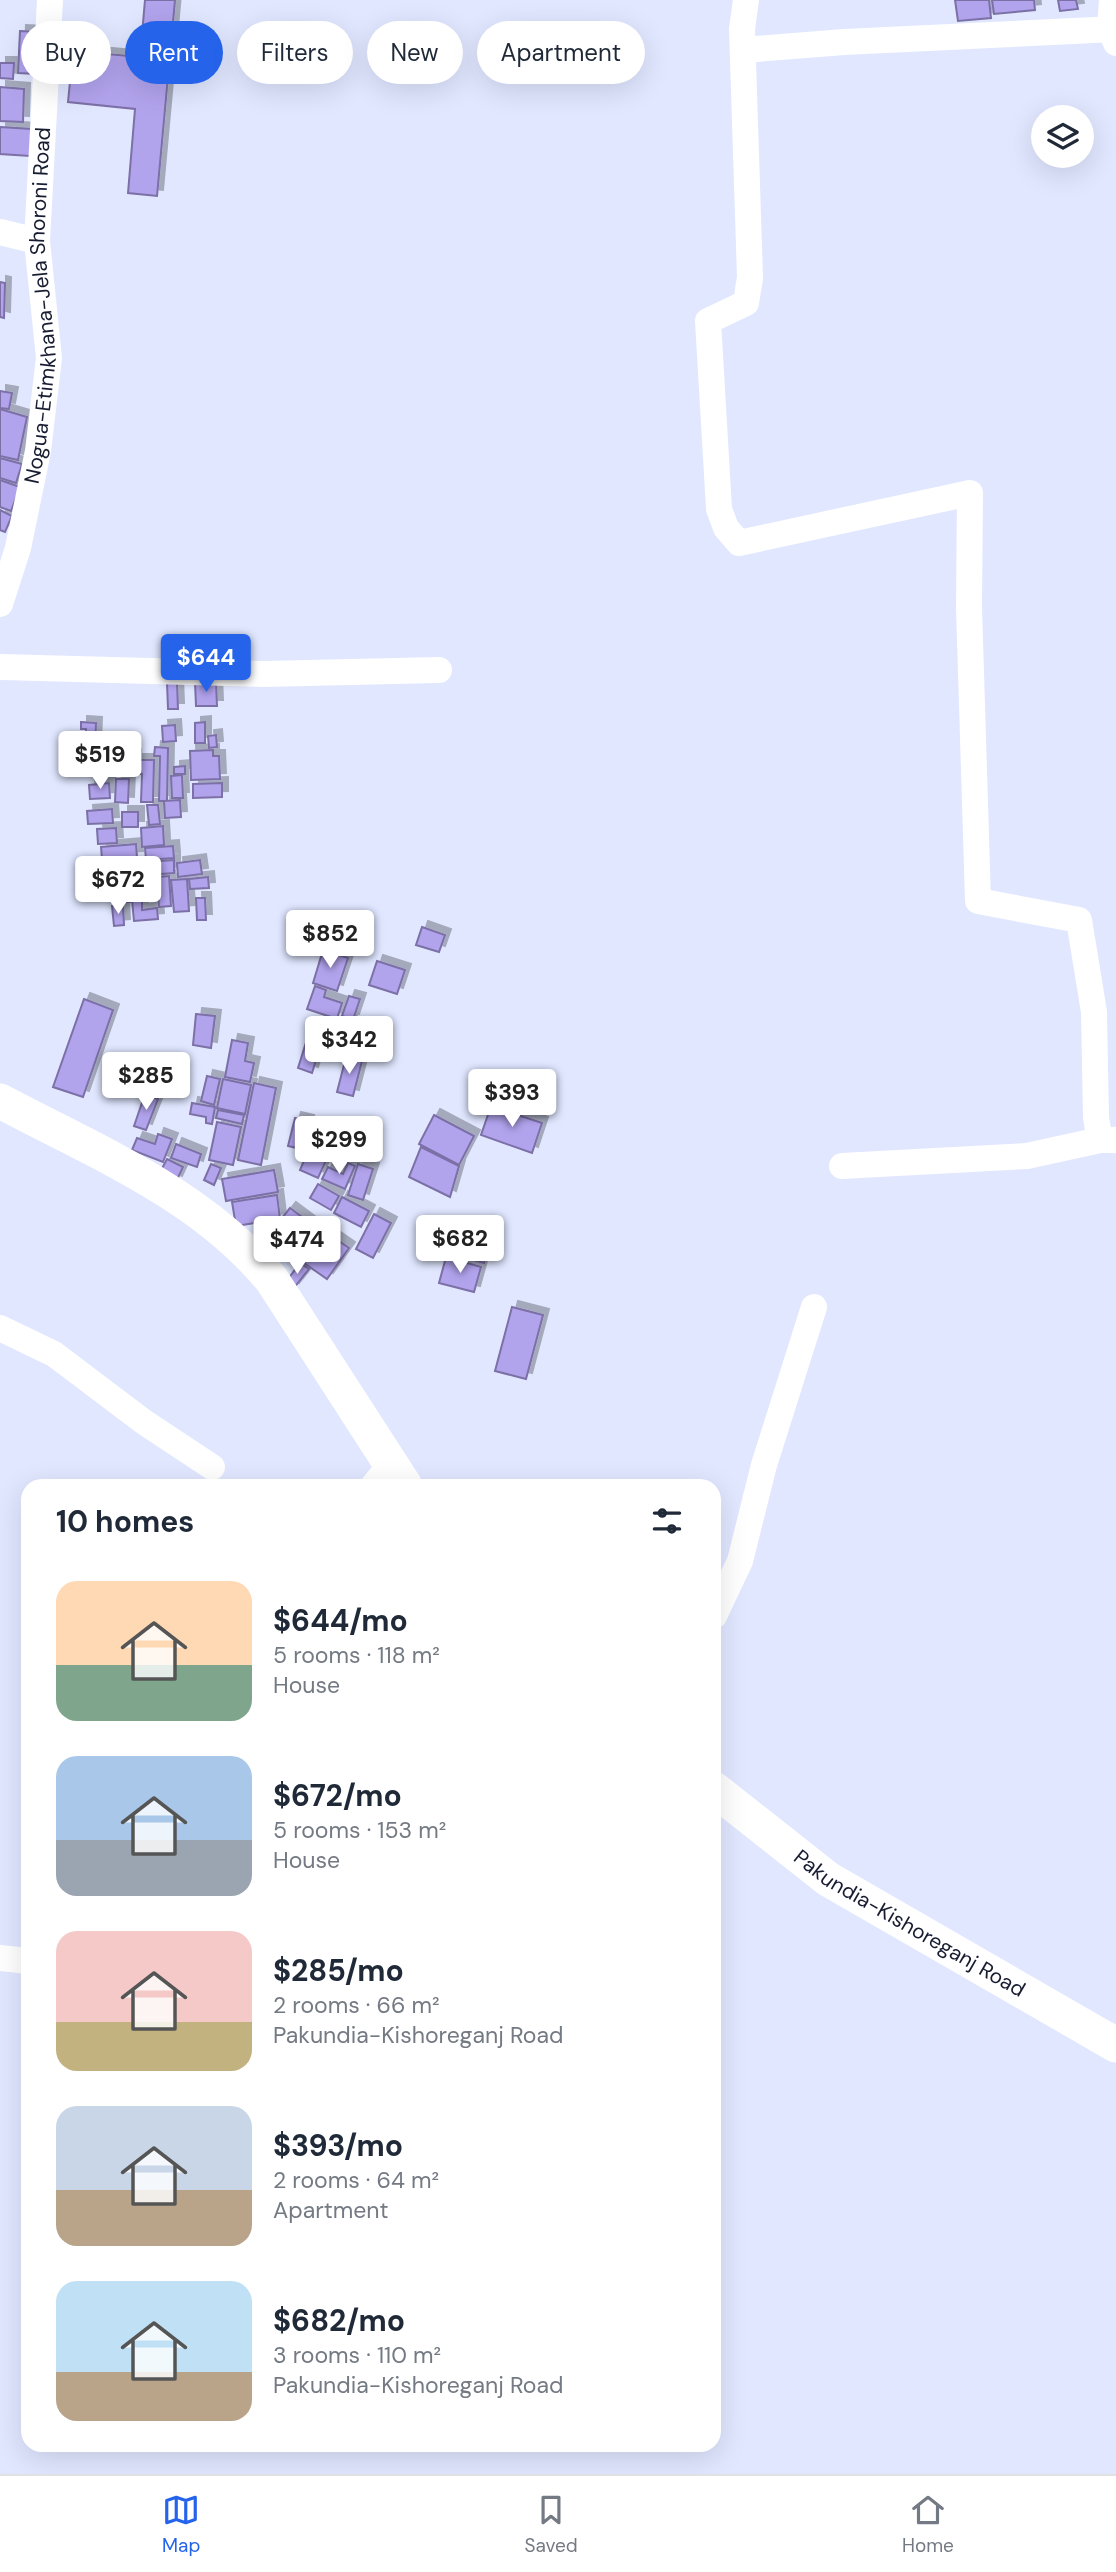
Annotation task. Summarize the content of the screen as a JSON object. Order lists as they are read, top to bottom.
{
  "streets": {
    "main road": ["Pakundia-Kishoreganj Road"],
    "street": ["Nogua-Etimkhana-Jela Shoroni Road"]
  },
  "page": {
    "chip": [
      "Buy",
      "Rent",
      "Filters",
      "New",
      "Apartment"
    ],
    "price": [
      "$644",
      "$519",
      "$672",
      "$852",
      "$342",
      "$285",
      "$393",
      "$299",
      "$682",
      "$474"
    ],
    "heading": "10 homes",
    "list": [
      {
        "name": "$644/mo",
        "note": "5 rooms · 118 m² · House"
      },
      {
        "name": "$672/mo",
        "note": "5 rooms · 153 m² · House"
      },
      {
        "name": "$285/mo",
        "note": "2 rooms · 66 m² · Pakundia-Kishoreganj Road"
      },
      {
        "name": "$393/mo",
        "note": "2 rooms · 64 m² · Apartment"
      },
      {
        "name": "$682/mo",
        "note": "3 rooms · 110 m² · Pakundia-Kishoreganj Road"
      }
    ],
    "tabs": ["Map", "Saved", "Home"]
  }
}
